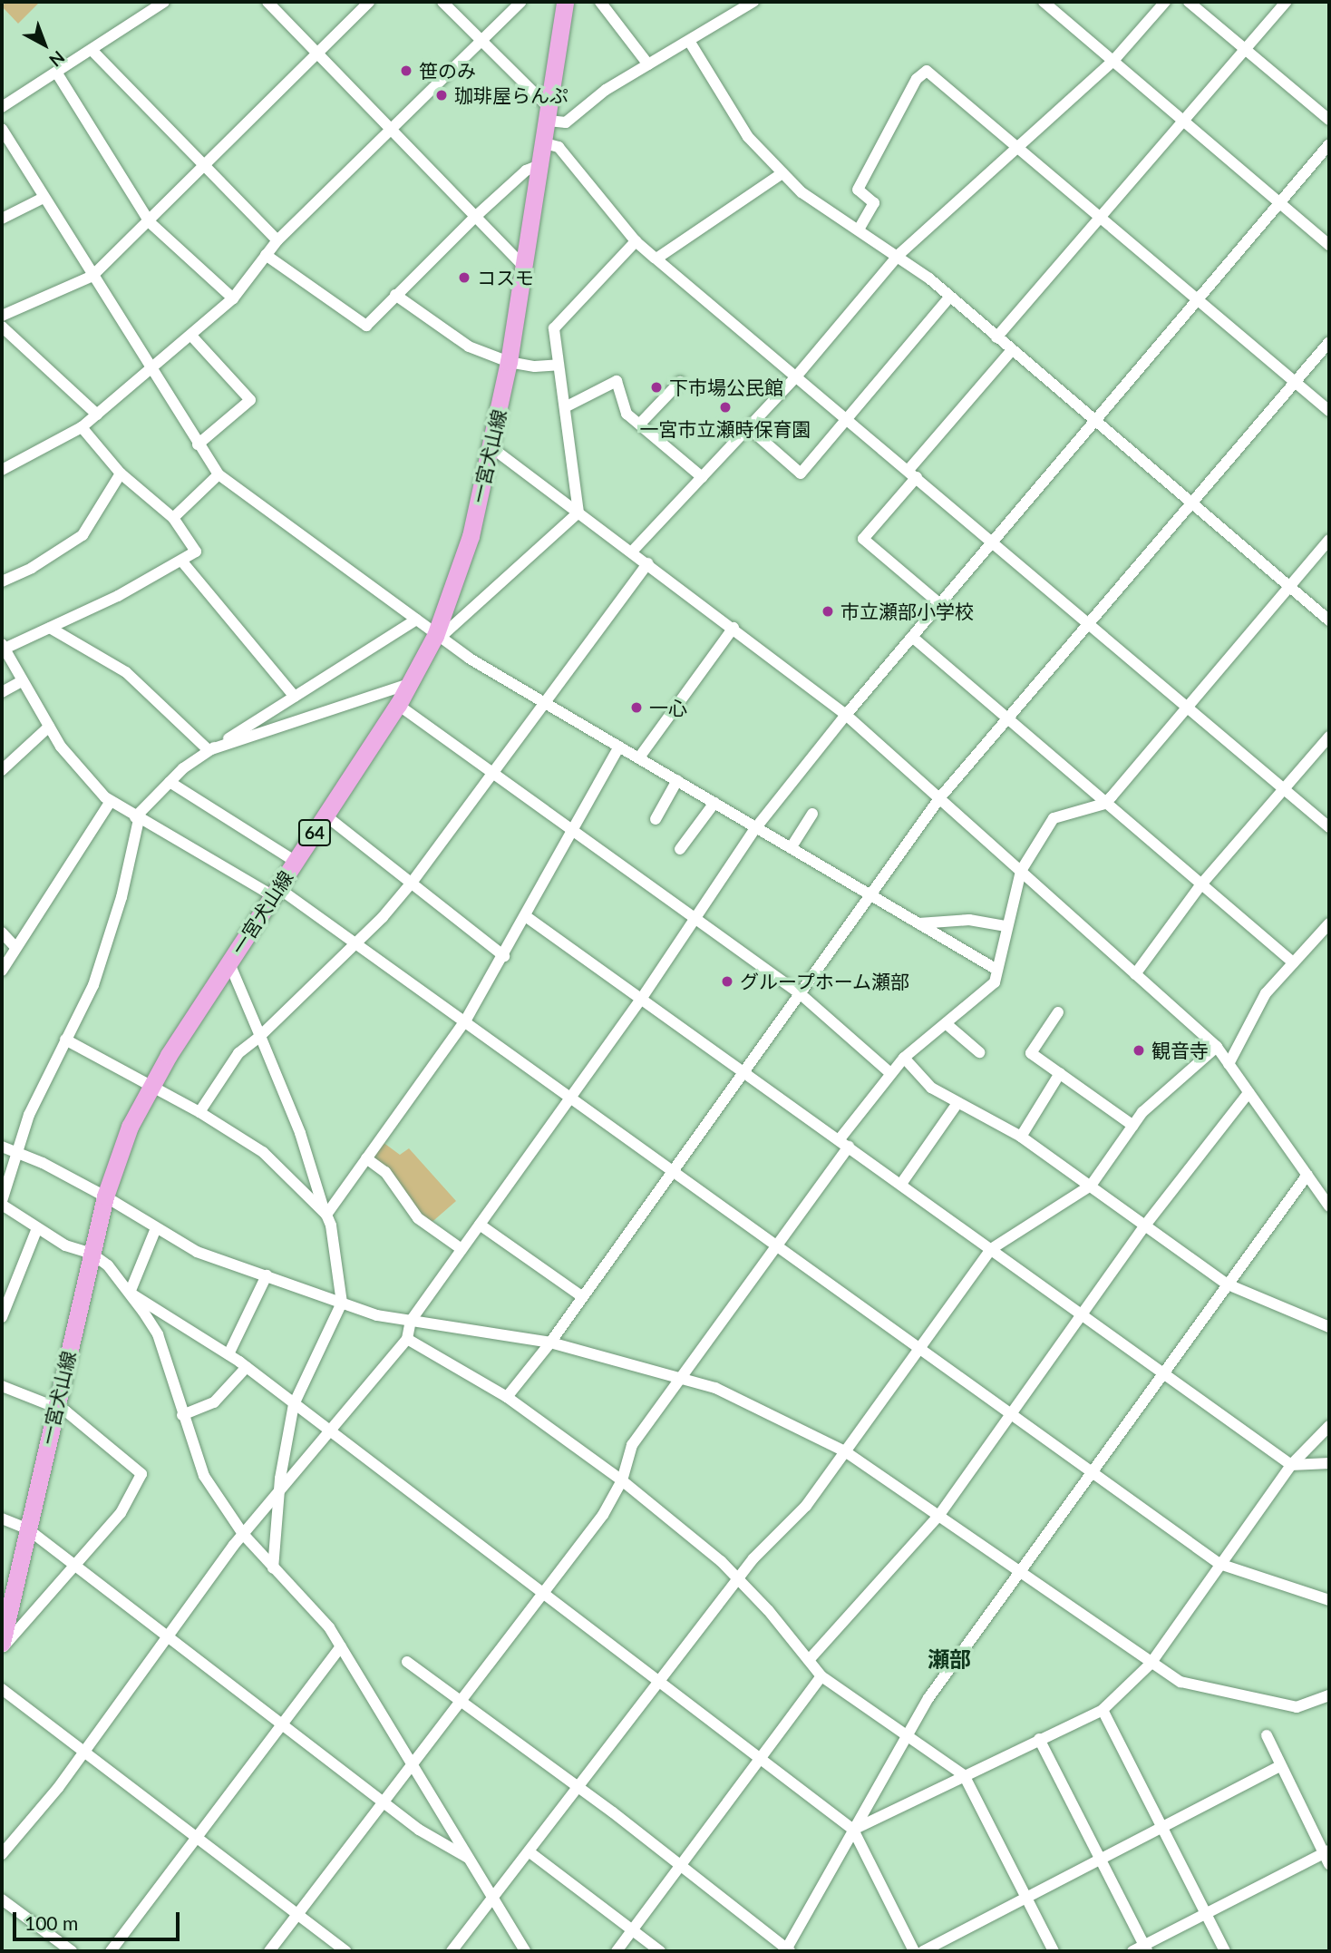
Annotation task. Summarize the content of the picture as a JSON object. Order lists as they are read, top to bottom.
{
  "streets": {
    "main road": ["一宮犬山線", "64"]
  },
  "districts": ["瀬部"],
  "places": [
    "笹のみ",
    "珈琲屋らんぷ",
    "コスモ",
    "下市場公民館",
    "一宮市立瀬時保育園",
    "市立瀬部小学校",
    "一心",
    "グループホーム瀬部",
    "観音寺"
  ],
  "scale_bar": "100 m",
  "north": "bottom right"
}
